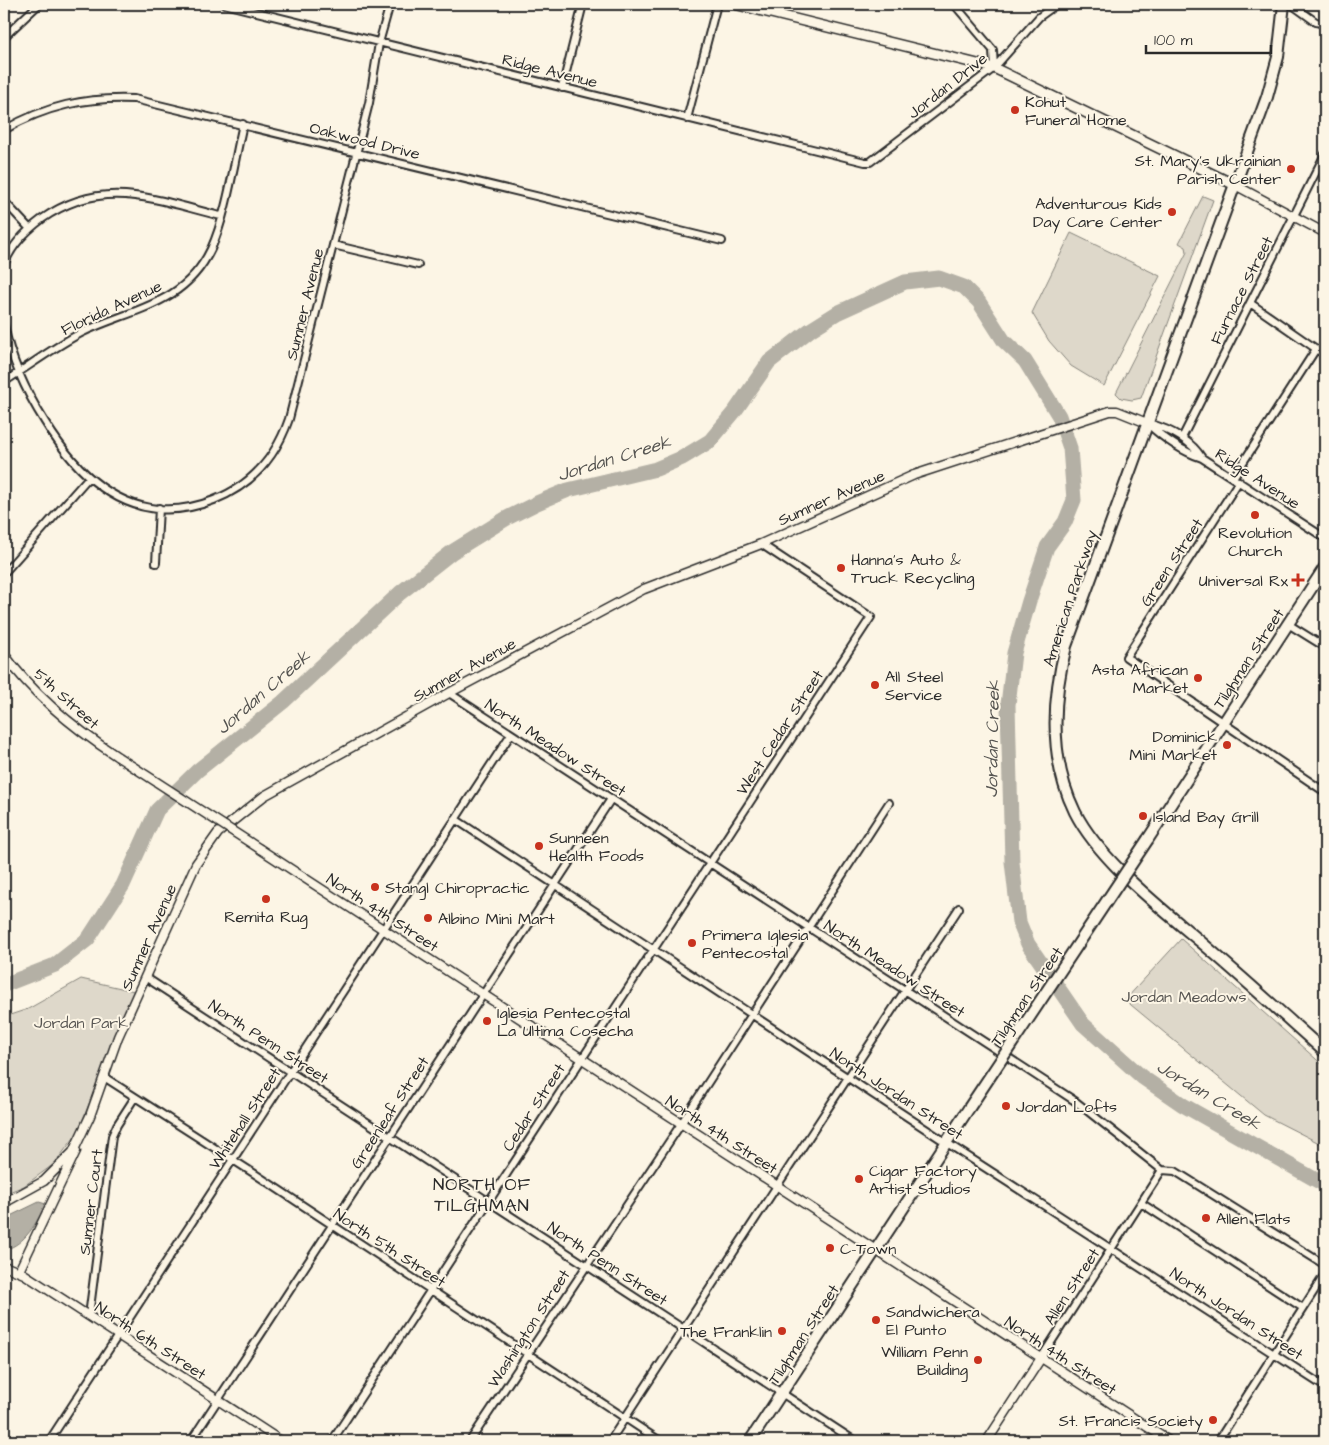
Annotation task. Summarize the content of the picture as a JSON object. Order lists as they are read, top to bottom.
{
  "streets": {
    "main road": ["American Parkway", "Tilghman Street"],
    "street": [
      "Ridge Avenue",
      "Jordan Drive",
      "Oakwood Drive",
      "Furnace Street",
      "Sumner Avenue",
      "Florida Avenue",
      "Green Street",
      "5th Street",
      "West Cedar Street",
      "North Meadow Street",
      "North 4th Street",
      "North Penn Street",
      "North Jordan Street",
      "Cedar Street",
      "Greenleaf Street",
      "Whitehall Street",
      "Sumner Court",
      "North 5th Street",
      "Allen Street",
      "Washington Street",
      "North 6th Street"
    ]
  },
  "crossings": [
    ["Ridge Avenue", "Jordan Drive"],
    ["Ridge Avenue", "Furnace Street"],
    ["Ridge Avenue", "Sumner Avenue"],
    ["Ridge Avenue", "Green Street"],
    ["Ridge Avenue", "American Parkway"],
    ["Oakwood Drive", "Sumner Avenue"],
    ["Oakwood Drive", "Florida Avenue"],
    ["Sumner Avenue", "Florida Avenue"],
    ["Sumner Avenue", "American Parkway"],
    ["Sumner Avenue", "West Cedar Street"],
    ["Sumner Avenue", "North Meadow Street"],
    ["Sumner Avenue", "North Penn Street"],
    ["Sumner Avenue", "North 5th Street"],
    ["Green Street", "Tilghman Street"],
    ["Tilghman Street", "North 4th Street"],
    ["Tilghman Street", "North Penn Street"],
    ["Tilghman Street", "North Jordan Street"],
    ["5th Street", "North 4th Street"],
    ["West Cedar Street", "North Meadow Street"],
    ["West Cedar Street", "Cedar Street"],
    ["North Meadow Street", "Cedar Street"],
    ["North Meadow Street", "Greenleaf Street"],
    ["North Meadow Street", "Whitehall Street"],
    ["North Meadow Street", "Allen Street"],
    ["North Meadow Street", "Washington Street"],
    ["North 4th Street", "Cedar Street"],
    ["North 4th Street", "Greenleaf Street"],
    ["North 4th Street", "Whitehall Street"],
    ["North 4th Street", "Allen Street"],
    ["North 4th Street", "Washington Street"],
    ["North Penn Street", "Cedar Street"],
    ["North Penn Street", "Greenleaf Street"],
    ["North Penn Street", "Whitehall Street"],
    ["North Penn Street", "Washington Street"],
    ["North Jordan Street", "Cedar Street"],
    ["North Jordan Street", "Greenleaf Street"],
    ["North Jordan Street", "Whitehall Street"],
    ["North Jordan Street", "Allen Street"],
    ["North Jordan Street", "Washington Street"],
    ["Cedar Street", "North 5th Street"],
    ["Greenleaf Street", "North 5th Street"],
    ["Greenleaf Street", "North 6th Street"],
    ["Whitehall Street", "North 5th Street"],
    ["Whitehall Street", "North 6th Street"],
    ["Sumner Court", "North 5th Street"],
    ["Sumner Court", "North 6th Street"],
    ["North 5th Street", "Washington Street"]
  ],
  "districts": ["NORTH OF TILGHMAN"],
  "water": ["Jordan Creek"],
  "parks": ["Jordan Meadows", "Jordan Park"],
  "places": {
    "other": [
      "Kohut Funeral Home",
      "St. Mary's Ukrainian Parish Center",
      "Adventurous Kids Day Care Center",
      "Revolution Church",
      "Hanna's Auto & Truck Recycling",
      "Asta African Market",
      "All Steel Service",
      "Dominick Mini Market",
      "Island Bay Grill",
      "Sunneen Health Foods",
      "Stangl Chiropractic",
      "Remita Rug",
      "Albino Mini Mart",
      "Primera Iglesia Pentecostal",
      "Iglesia Pentecostal La Ultima Cosecha",
      "Jordan Lofts",
      "Cigar Factory Artist Studios",
      "Allen Flats",
      "C-Town",
      "Sandwichera El Punto",
      "The Franklin",
      "William Penn Building",
      "St. Francis Society"
    ],
    "health": ["Universal Rx"]
  },
  "scale_bar": "100 m"
}
